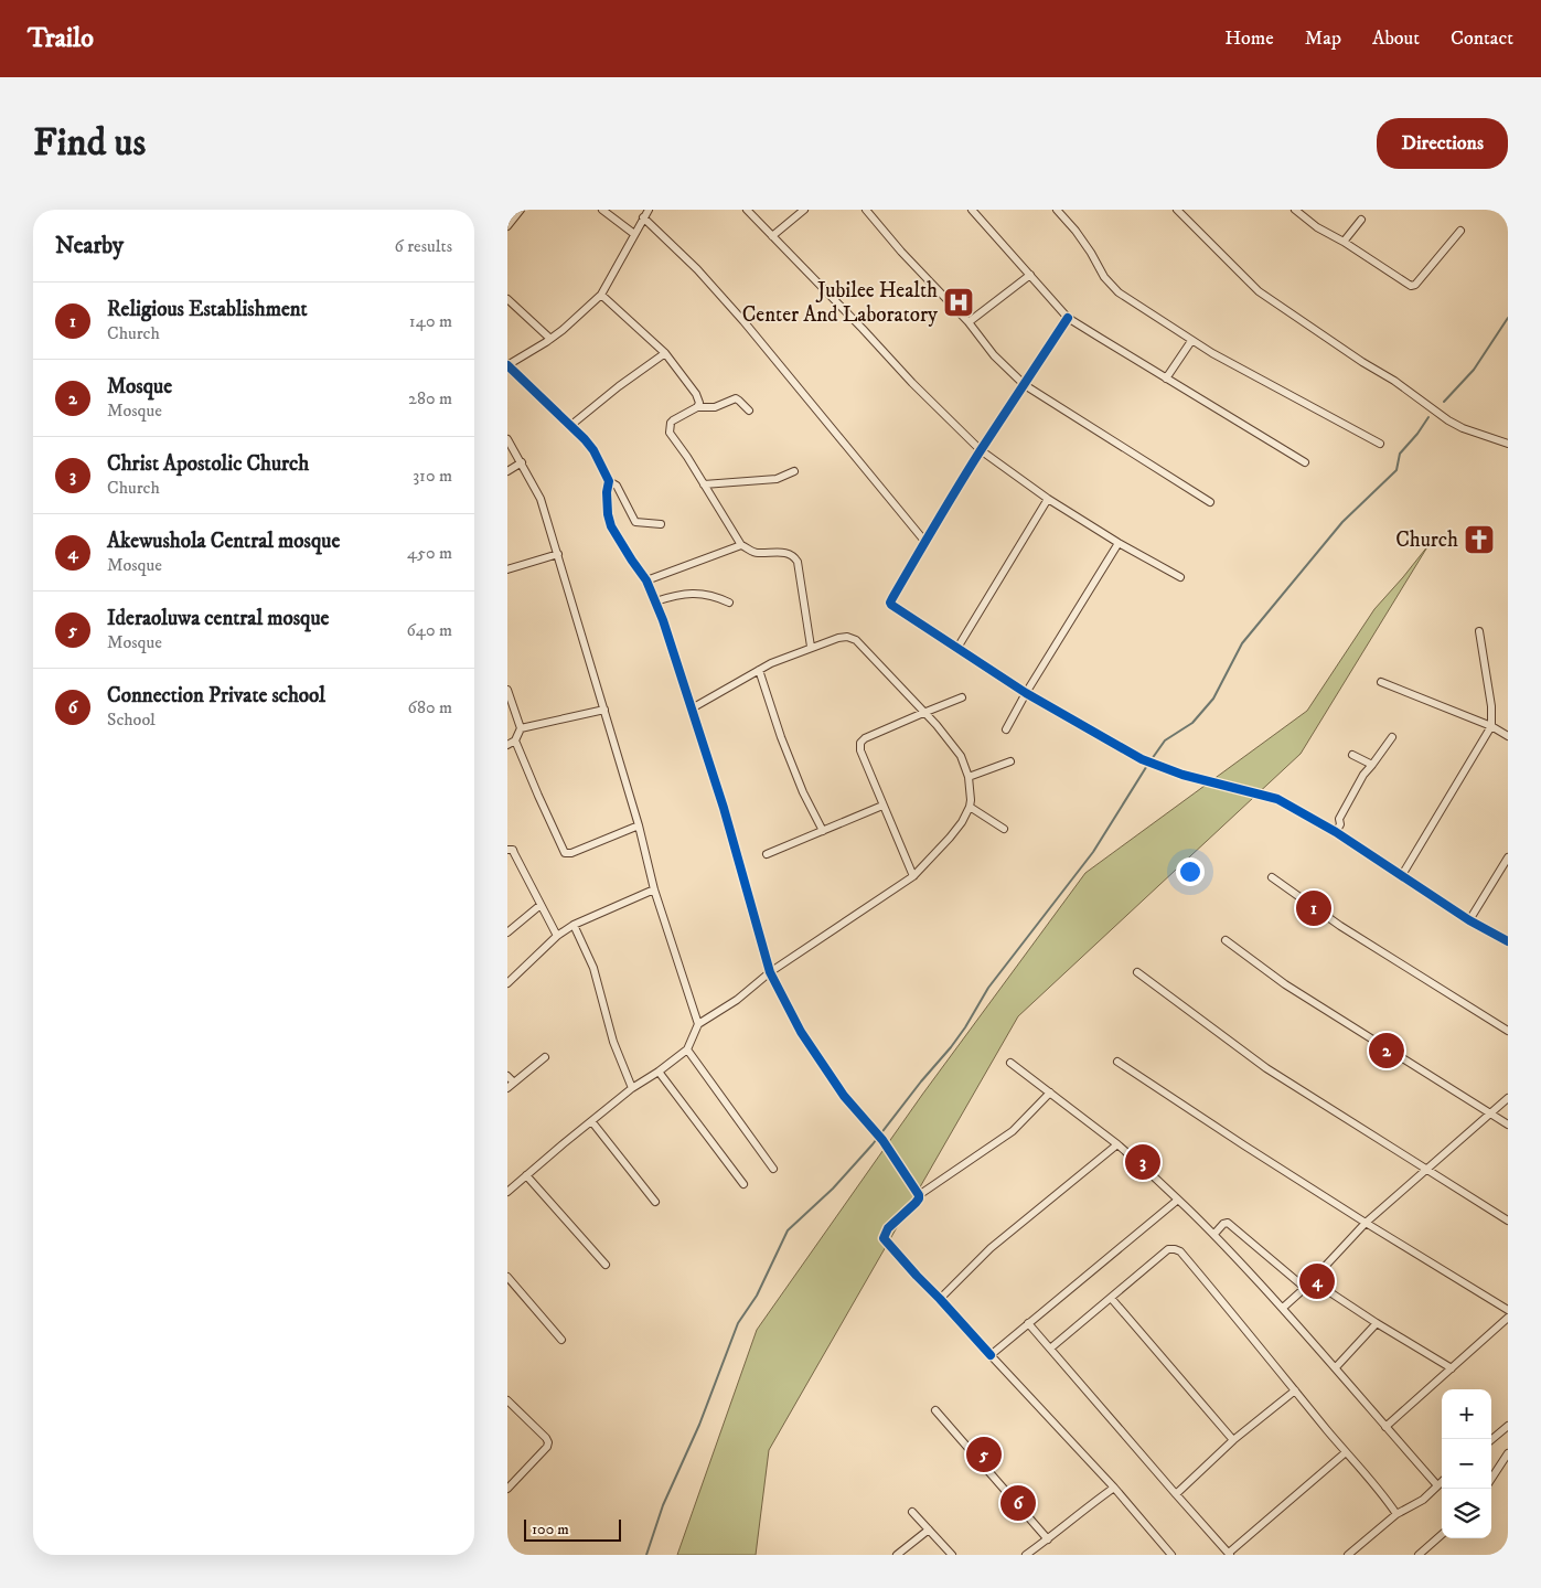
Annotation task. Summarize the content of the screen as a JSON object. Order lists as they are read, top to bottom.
{
  "places": {
    "hospital": ["Jubilee Health Center And Laboratory"],
    "church": ["Church"]
  },
  "scale_bar": "100 m",
  "page": {
    "header": "Trailo",
    "nav": [
      "Home",
      "Map",
      "About",
      "Contact"
    ],
    "buttons": "Directions",
    "title": "Find us",
    "heading": ["Nearby", "6 results"],
    "list": [
      {
        "mark": "1",
        "name": "Religious Establishment",
        "note": "Church",
        "value": "140 m"
      },
      {
        "mark": "2",
        "name": "Mosque",
        "note": "Mosque",
        "value": "280 m"
      },
      {
        "mark": "3",
        "name": "Christ Apostolic Church",
        "note": "Church",
        "value": "310 m"
      },
      {
        "mark": "4",
        "name": "Akewushola Central mosque",
        "note": "Mosque",
        "value": "450 m"
      },
      {
        "mark": "5",
        "name": "Ideraoluwa central mosque",
        "note": "Mosque",
        "value": "640 m"
      },
      {
        "mark": "6",
        "name": "Connection Private school",
        "note": "School",
        "value": "680 m"
      }
    ],
    "pins": [
      "1",
      "2",
      "3",
      "4",
      "5",
      "6"
    ],
    "map_buttons": ["+", "−"],
    "scale": "100 m"
  }
}
